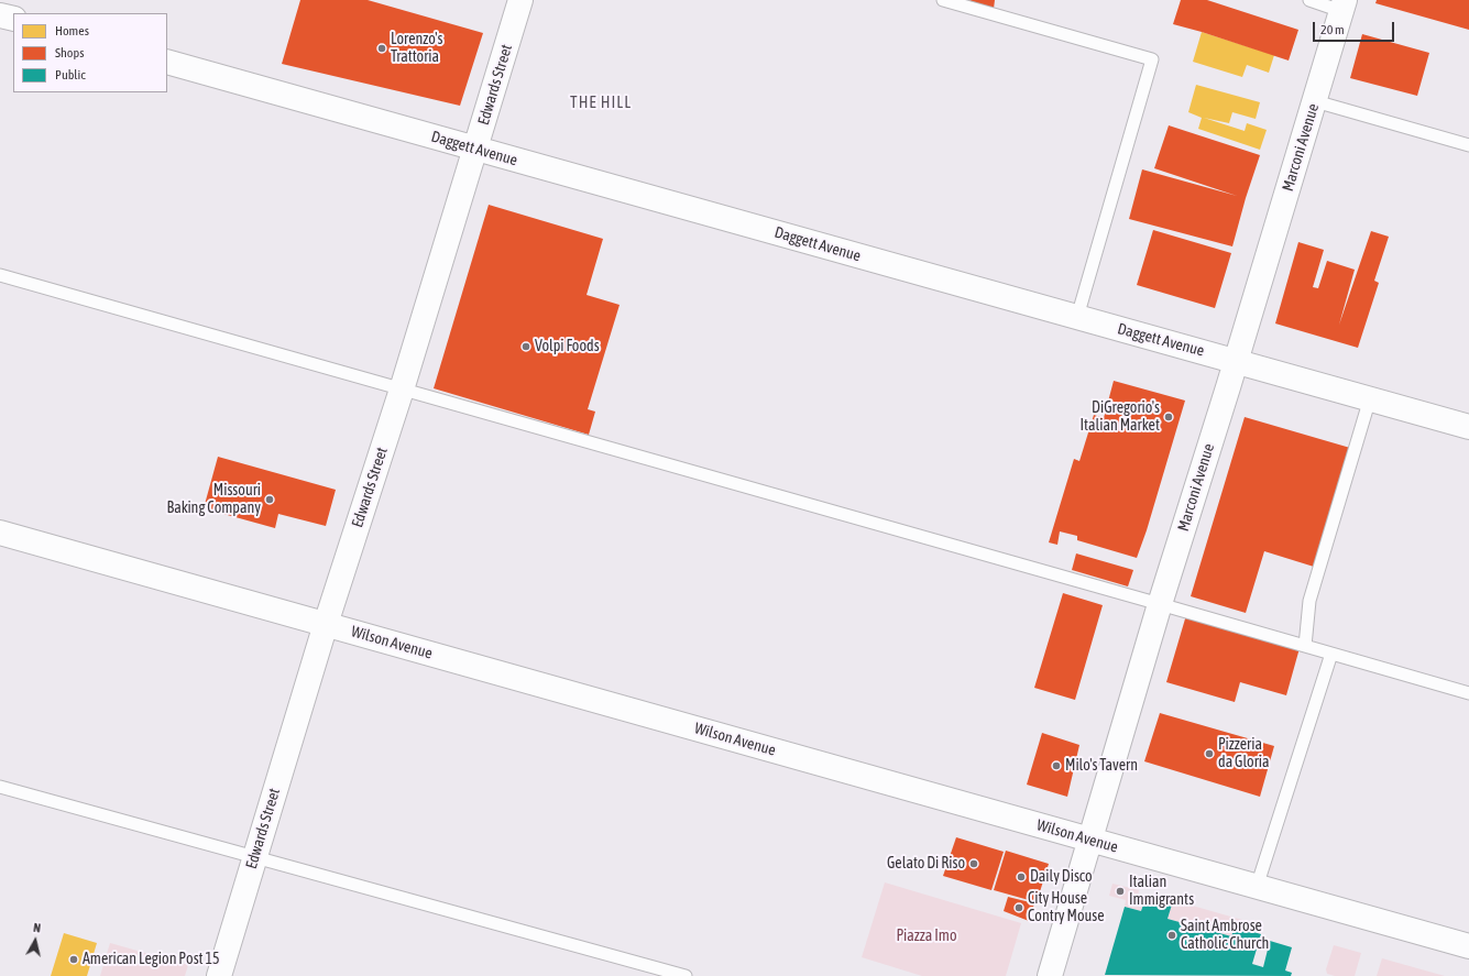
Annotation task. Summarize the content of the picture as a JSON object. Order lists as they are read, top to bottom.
{
  "streets": {
    "street": [
      "Edwards Street",
      "Marconi Avenue",
      "Daggett Avenue",
      "Wilson Avenue"
    ]
  },
  "crossings": [
    ["Edwards Street", "Daggett Avenue"],
    ["Edwards Street", "Wilson Avenue"],
    ["Marconi Avenue", "Daggett Avenue"],
    ["Marconi Avenue", "Wilson Avenue"]
  ],
  "districts": ["THE HILL"],
  "parks": ["Piazza Imo"],
  "places": [
    "Lorenzo's Trattoria",
    "Volpi Foods",
    "DiGregorio's Italian Market",
    "Missouri Baking Company",
    "Pizzeria da Gloria",
    "Milo's Tavern",
    "Gelato Di Riso",
    "Daily Disco",
    "Italian Immigrants",
    "City House Contry Mouse",
    "Saint Ambrose Catholic Church",
    "American Legion Post 15"
  ],
  "legend": ["Homes", "Shops", "Public"],
  "scale_bar": "20 m",
  "north": "top"
}
